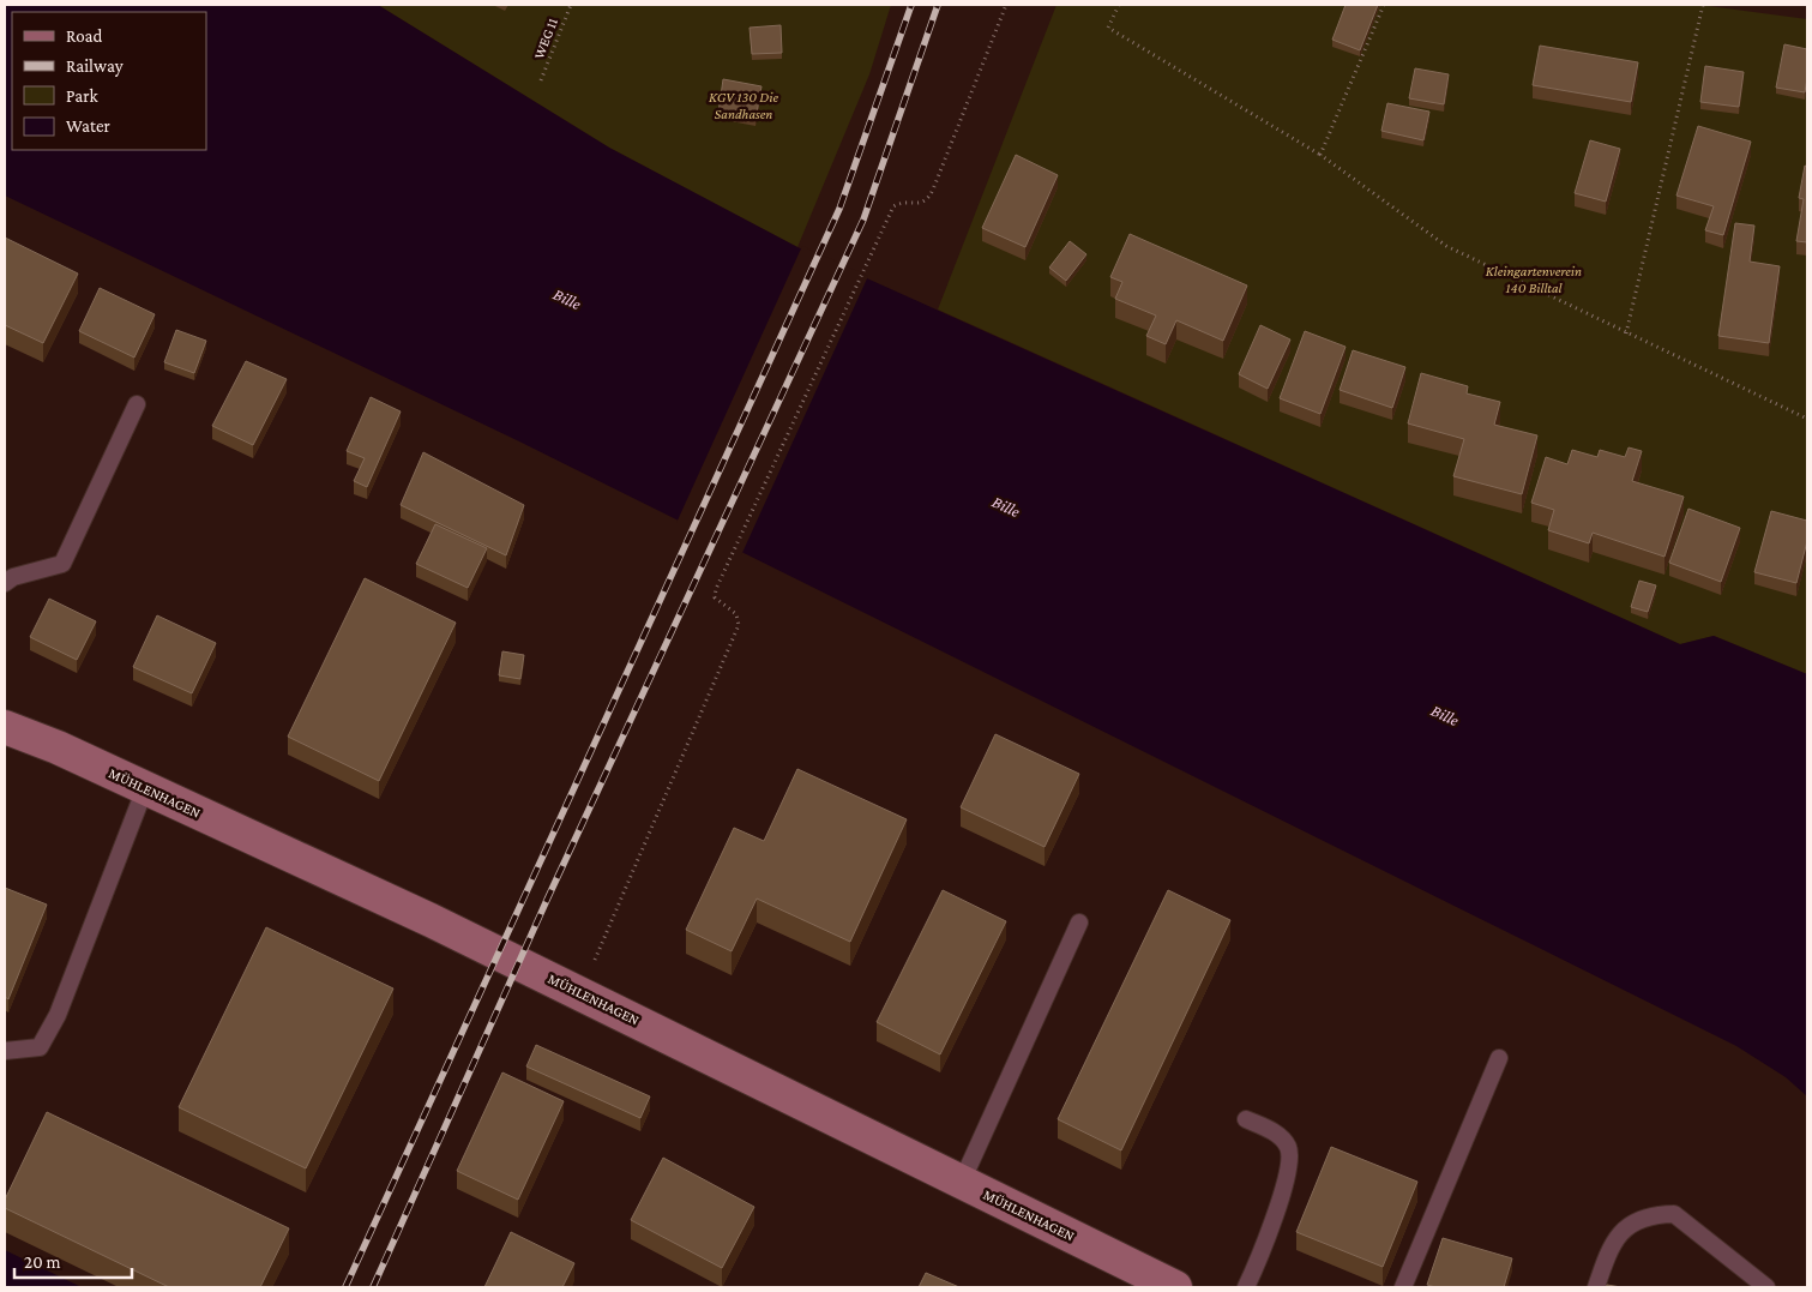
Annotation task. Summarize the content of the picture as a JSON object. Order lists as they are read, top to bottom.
{
  "streets": {
    "street": ["MÜHLENHAGEN"],
    "path": ["WEG 11"]
  },
  "water": ["Bille"],
  "parks": ["KGV 130 Die Sandhasen", "Kleingartenverein 140 Billtal"],
  "legend": [
    "Road",
    "Railway",
    "Park",
    "Water"
  ],
  "scale_bar": "20 m"
}
